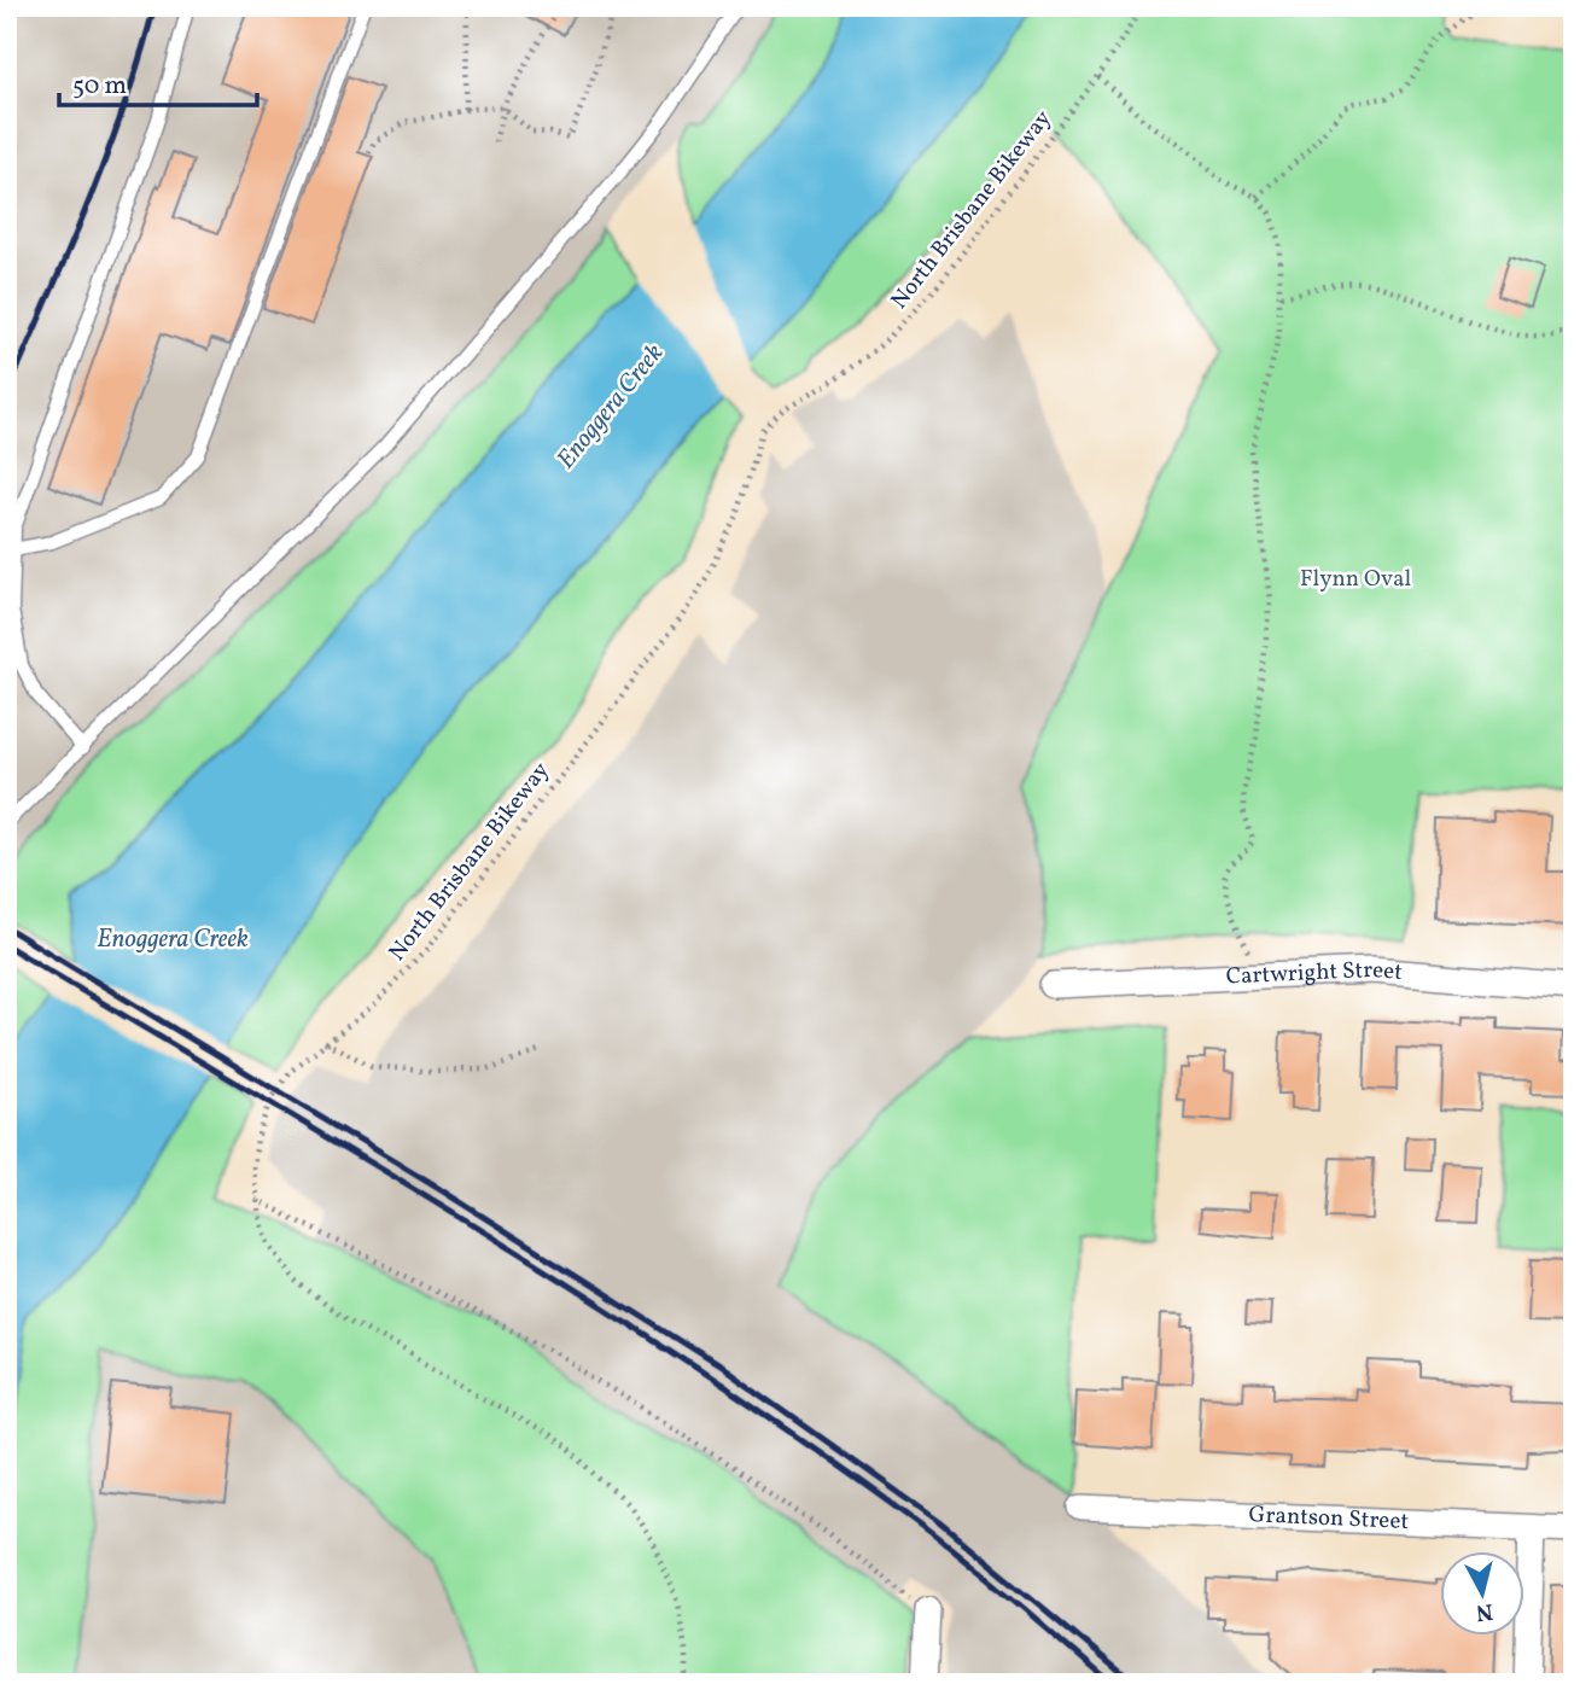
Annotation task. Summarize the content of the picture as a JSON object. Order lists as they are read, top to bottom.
{
  "streets": {
    "street": ["Cartwright Street", "Grantson Street"],
    "path": ["North Brisbane Bikeway"]
  },
  "water": ["Enoggera Creek"],
  "parks": ["Flynn Oval"],
  "scale_bar": "50 m",
  "north": "bottom"
}
